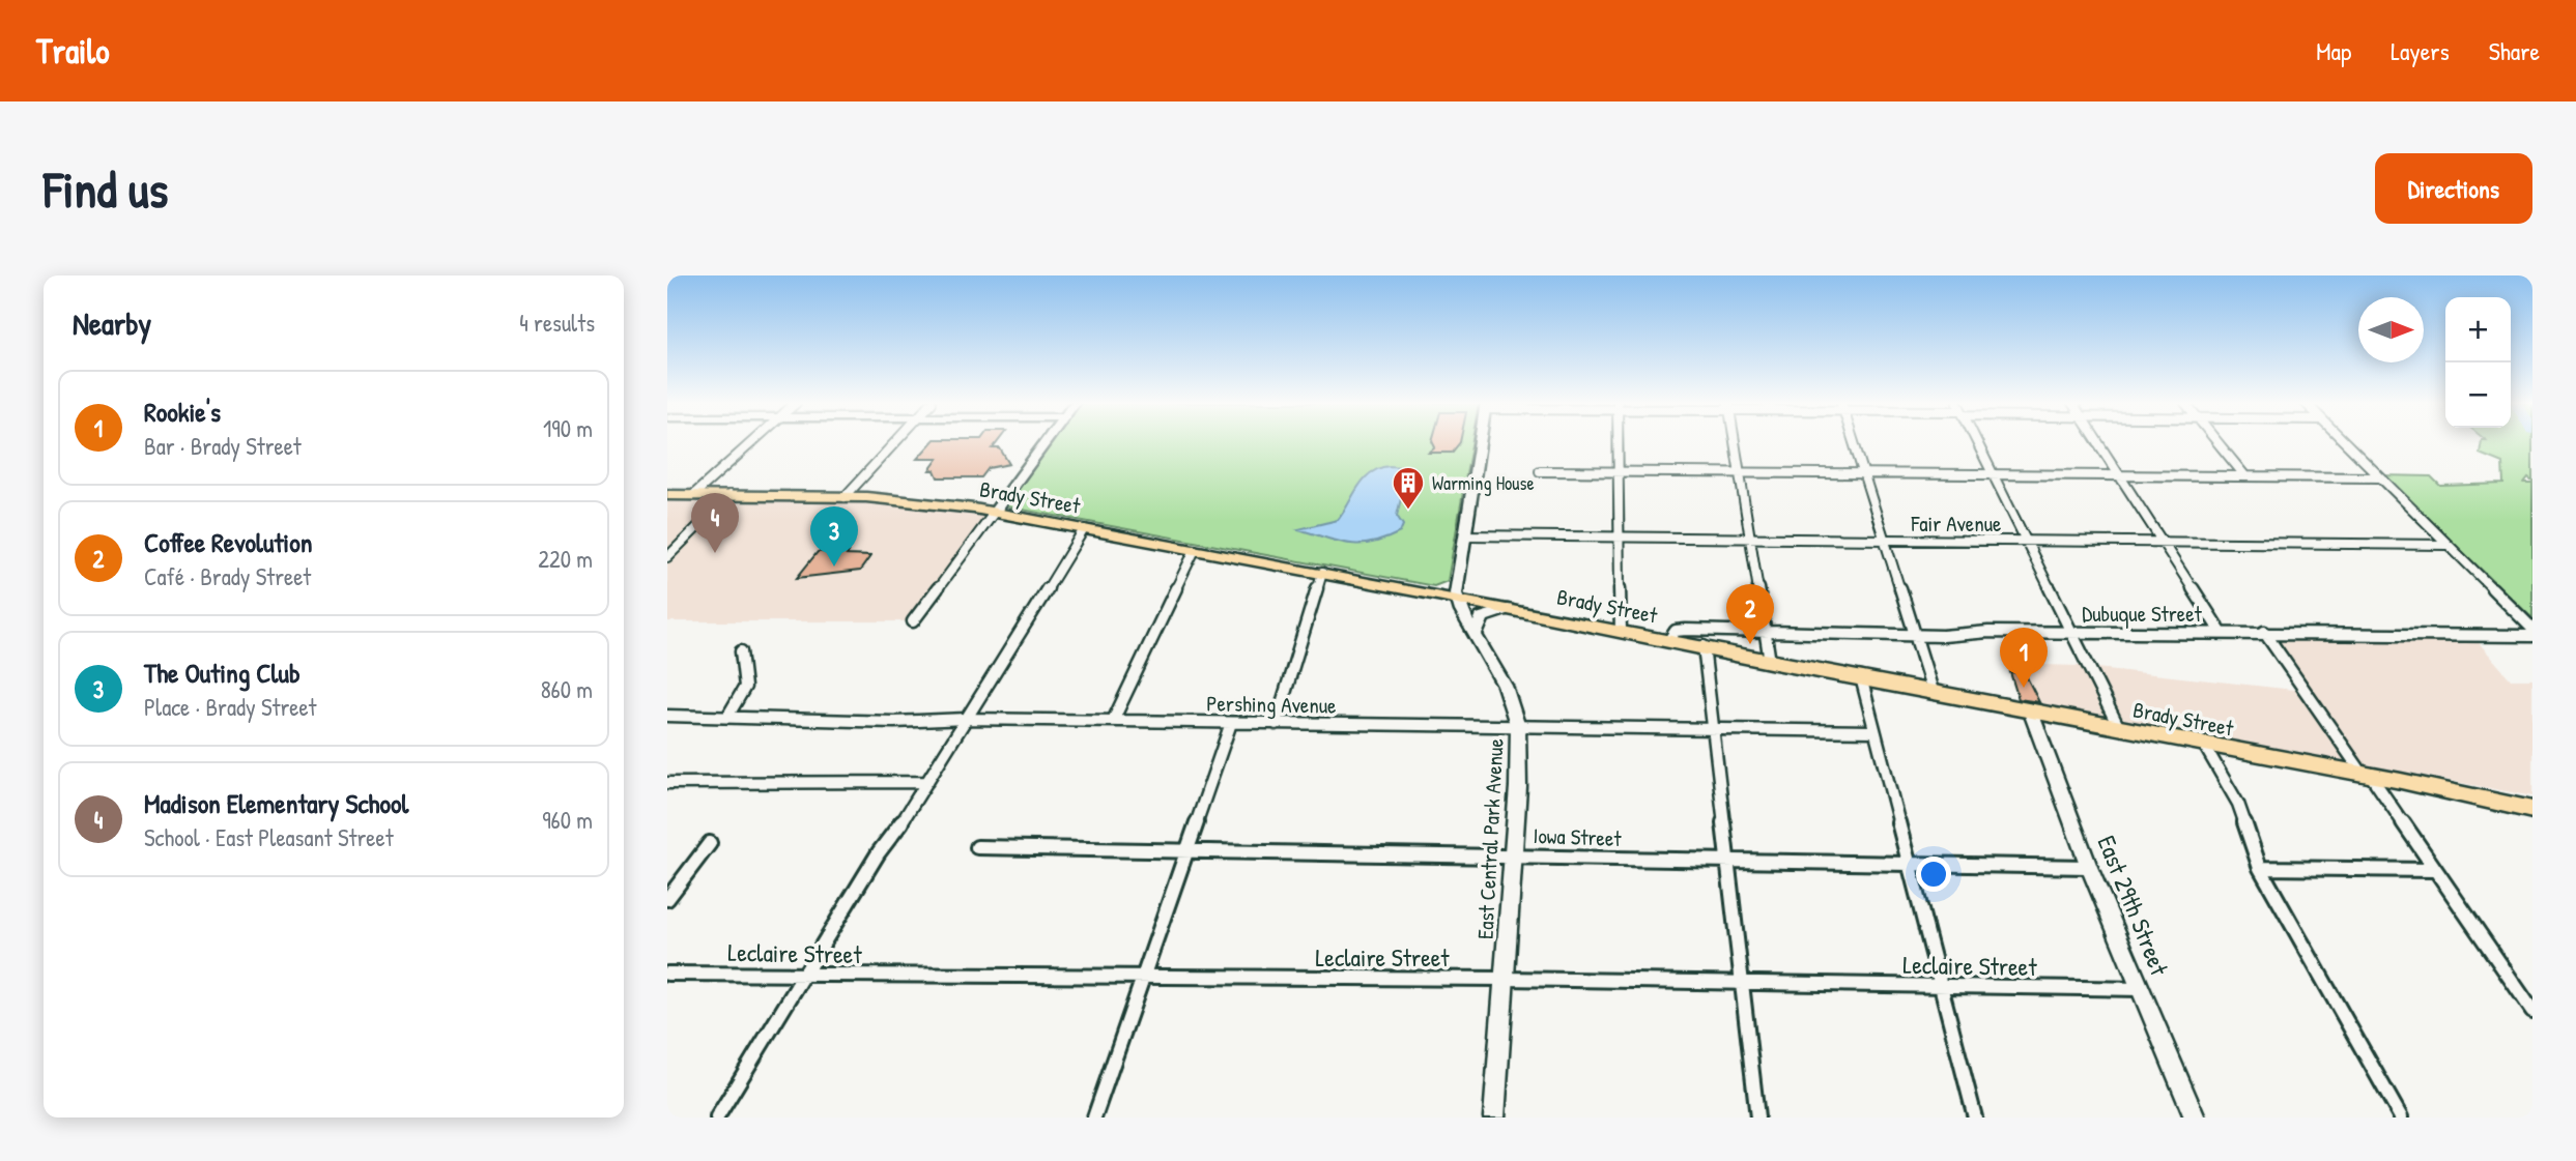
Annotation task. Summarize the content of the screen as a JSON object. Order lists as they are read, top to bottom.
{
  "streets": {
    "highway": ["Brady Street"],
    "street": [
      "Fair Avenue",
      "Dubuque Street",
      "Pershing Avenue",
      "Iowa Street",
      "East Central Park Avenue",
      "East 29th Street",
      "Leclaire Street"
    ]
  },
  "crossings": [
    ["Brady Street", "Dubuque Street"],
    ["Brady Street", "East Central Park Avenue"],
    ["Brady Street", "East 29th Street"],
    ["Pershing Avenue", "East Central Park Avenue"],
    ["Iowa Street", "East Central Park Avenue"],
    ["Iowa Street", "East 29th Street"],
    ["East Central Park Avenue", "Leclaire Street"],
    ["East 29th Street", "Leclaire Street"]
  ],
  "places": {
    "building": ["Warming House"]
  },
  "north": "right",
  "page": {
    "header": "Trailo",
    "nav": ["Map", "Layers", "Share"],
    "buttons": "Directions",
    "title": "Find us",
    "heading": ["Nearby", "4 results"],
    "map_buttons": ["+", "−"],
    "list": [
      {
        "mark": "1",
        "name": "Rookie's",
        "note": "Bar · Brady Street",
        "value": "190 m"
      },
      {
        "mark": "2",
        "name": "Coffee Revolution",
        "note": "Café · Brady Street",
        "value": "220 m"
      },
      {
        "mark": "3",
        "name": "The Outing Club",
        "note": "Place · Brady Street",
        "value": "860 m"
      },
      {
        "mark": "4",
        "name": "Madison Elementary School",
        "note": "School · East Pleasant Street",
        "value": "960 m"
      }
    ],
    "pins": [
      "4",
      "3",
      "2",
      "1"
    ]
  }
}
